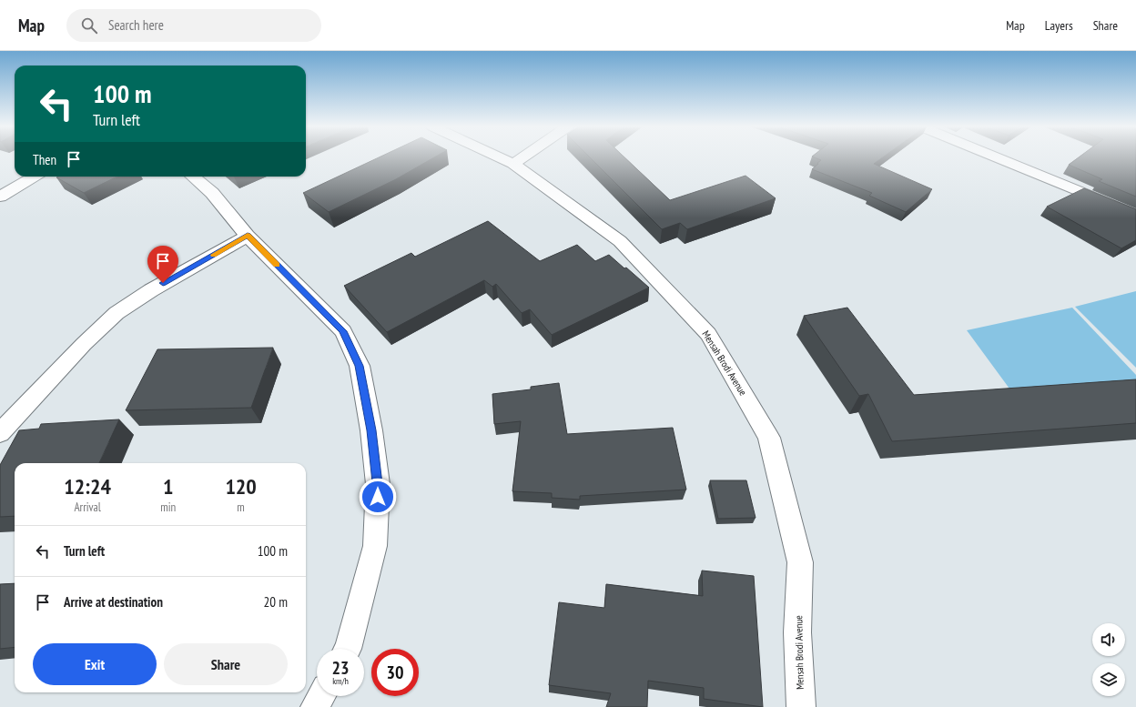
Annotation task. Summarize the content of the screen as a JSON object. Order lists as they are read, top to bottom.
{
  "streets": {
    "street": ["Mensah Brodi Avenue"]
  },
  "page": {
    "header": "Map",
    "search": "Search here",
    "nav": ["Map", "Layers", "Share"],
    "turn": ["100 m", "Turn left"],
    "then": "Then",
    "eta": [
      "12:24",
      "Arrival",
      "1",
      "min",
      "120",
      "m"
    ],
    "list": [
      {
        "name": "Turn left",
        "value": "100 m"
      },
      {
        "name": "Arrive at destination",
        "value": "20 m"
      }
    ],
    "buttons": ["Exit", "Share"],
    "speed": "23 km/h",
    "limit": "30"
  }
}
